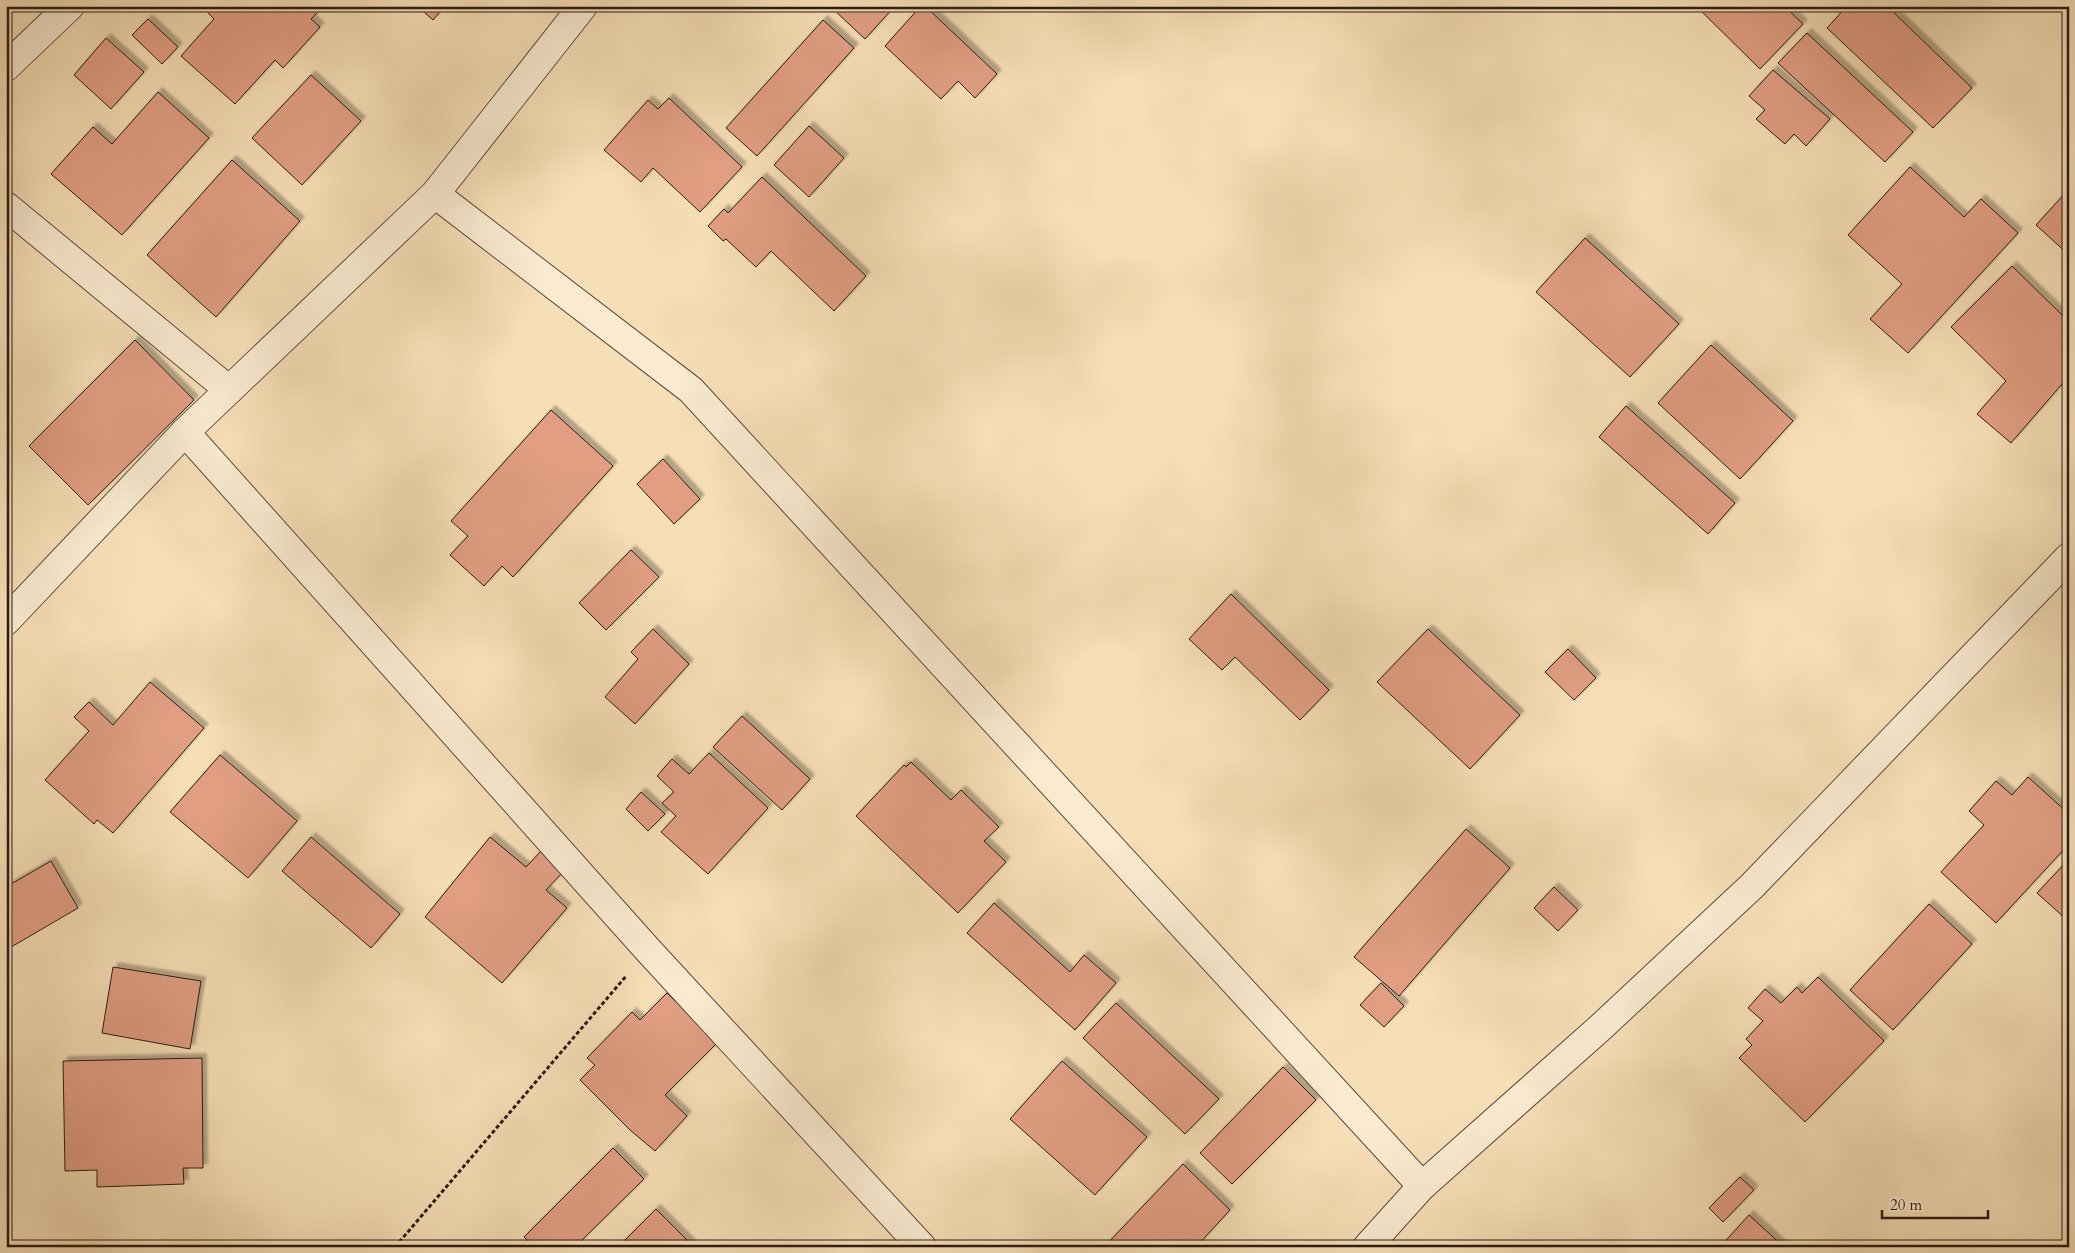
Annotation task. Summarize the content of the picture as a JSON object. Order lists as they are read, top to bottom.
{
  "scale_bar": "20 m"
}
